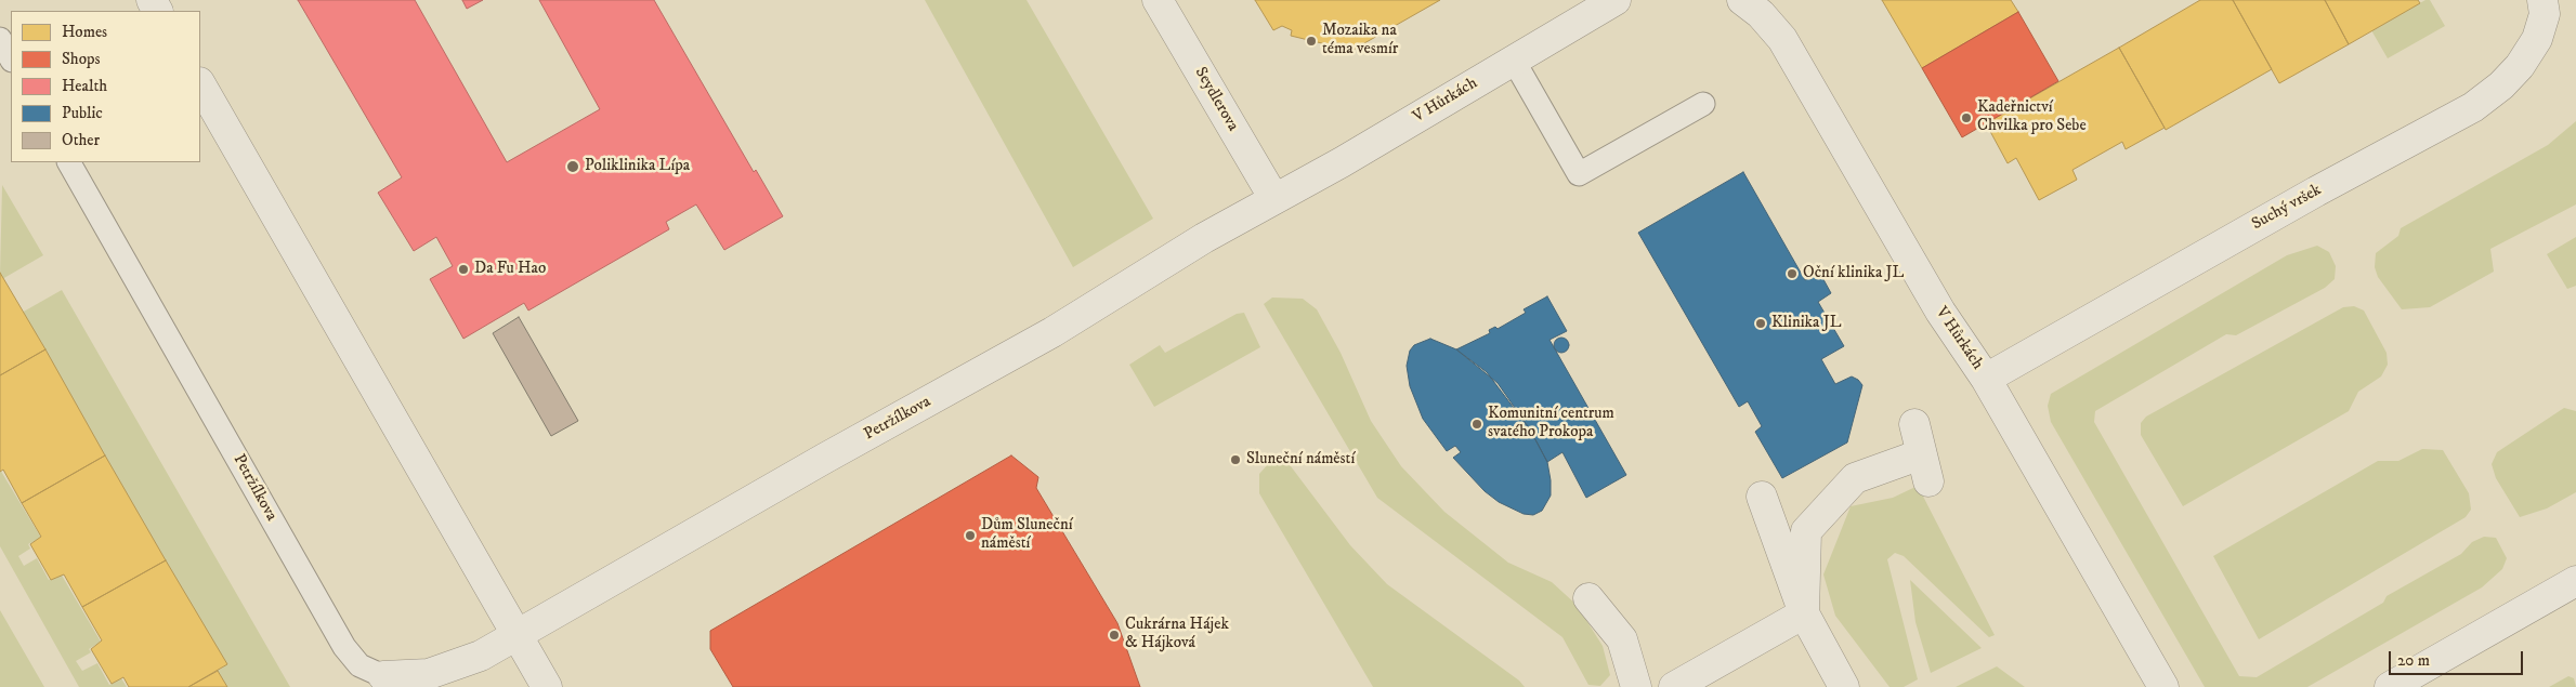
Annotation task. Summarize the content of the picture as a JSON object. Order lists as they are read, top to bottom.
{
  "streets": {
    "street": [
      "Seydlerova",
      "V Hůrkách",
      "Suchý vršek",
      "Petržílkova"
    ]
  },
  "crossings": [
    ["Seydlerova", "V Hůrkách"],
    ["Seydlerova", "Petržílkova"],
    ["V Hůrkách", "Suchý vršek"],
    ["V Hůrkách", "Petržílkova"]
  ],
  "places": [
    "Mozaika na téma vesmír",
    "Kadeřnictví Chvilka pro Sebe",
    "Poliklinika Lípa",
    "Da Fu Hao",
    "Oční klinika JL",
    "Klinika JL",
    "Komunitní centrum svatého Prokopa",
    "Sluneční náměstí",
    "Dům Sluneční náměstí",
    "Cukrárna Hájek & Hájková"
  ],
  "legend": [
    "Homes",
    "Shops",
    "Health",
    "Public",
    "Other"
  ],
  "scale_bar": "20 m"
}
